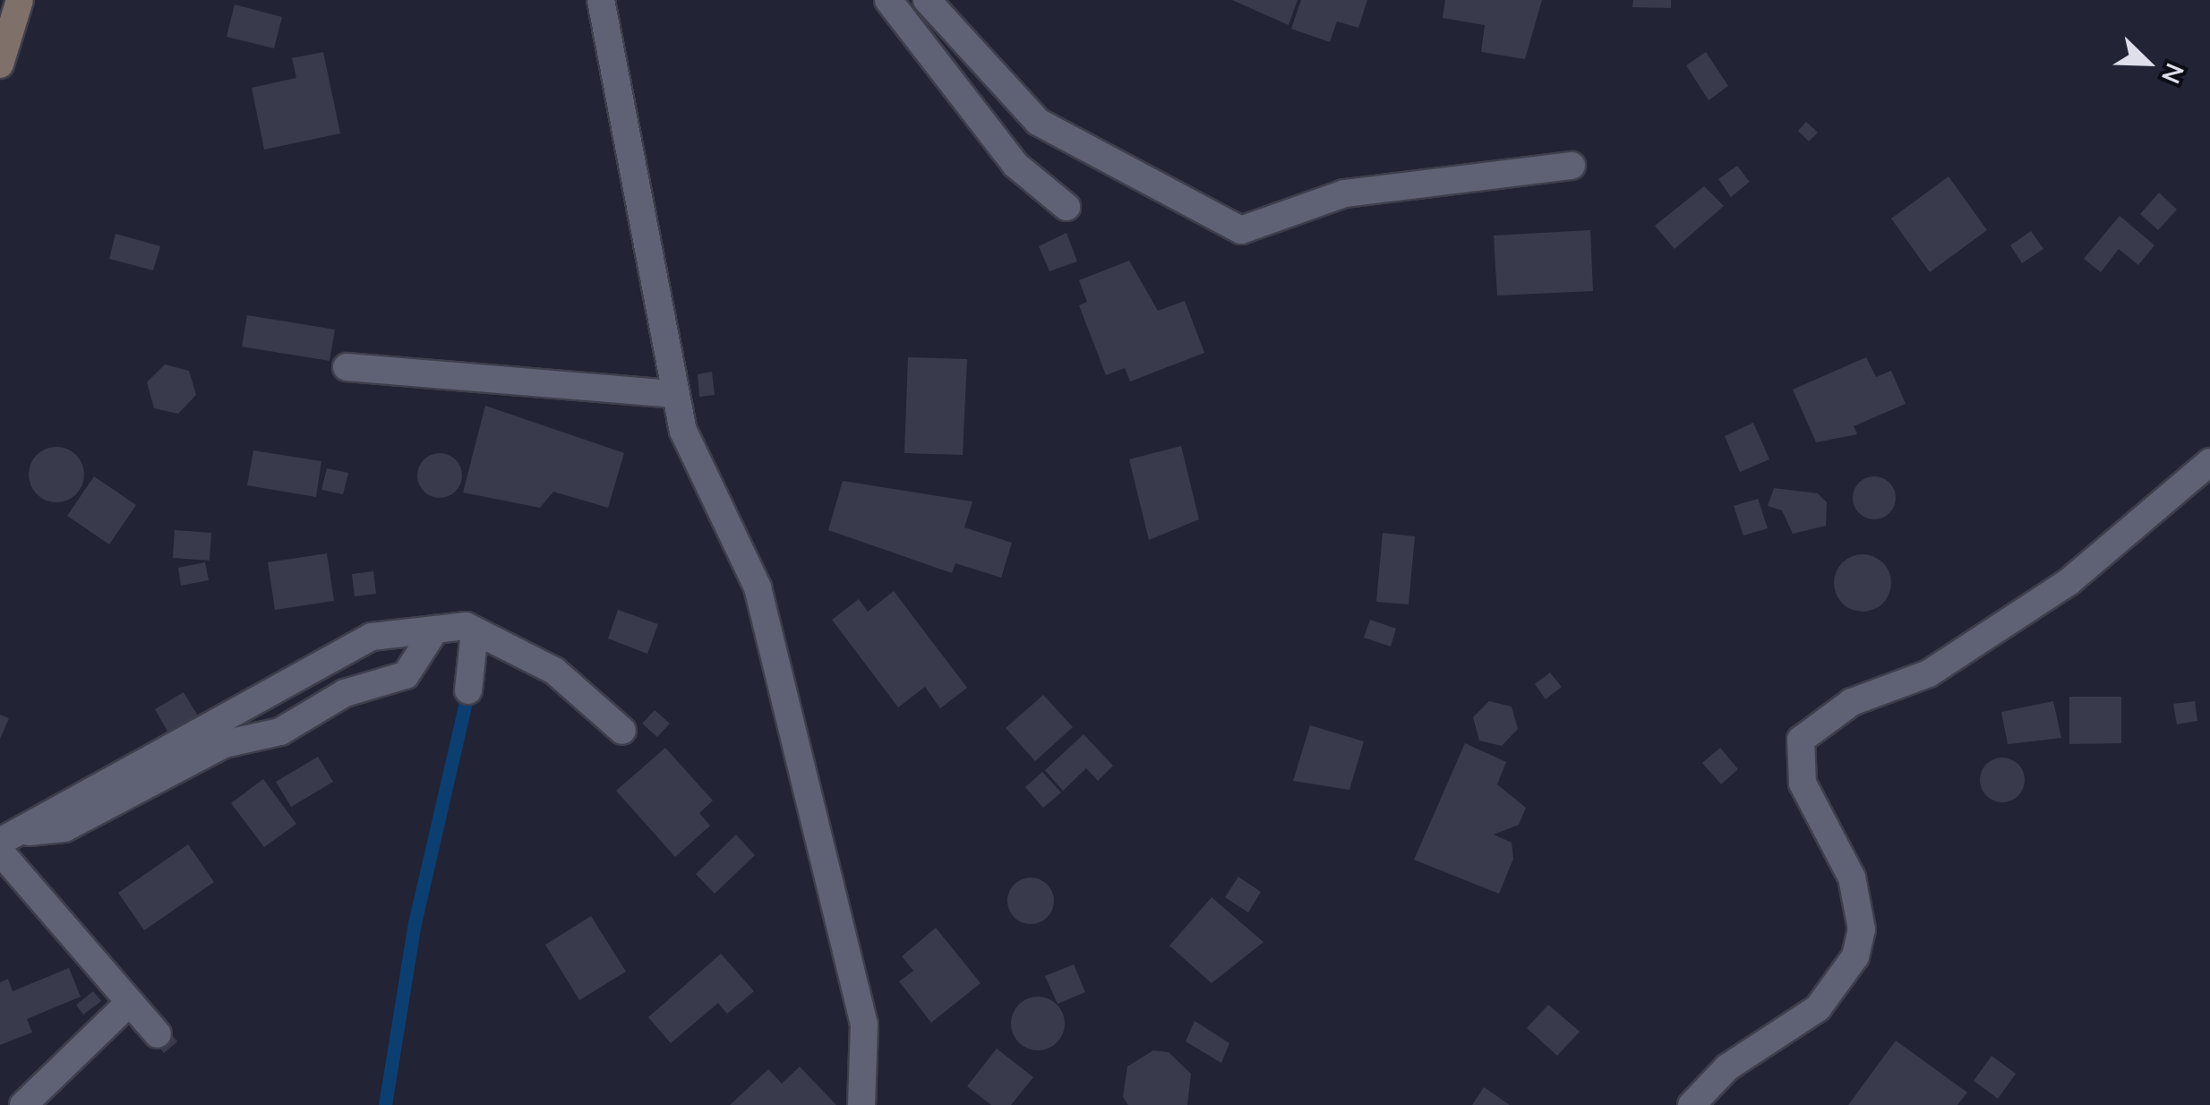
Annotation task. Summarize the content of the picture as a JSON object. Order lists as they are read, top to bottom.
{
  "north": "bottom right"
}
